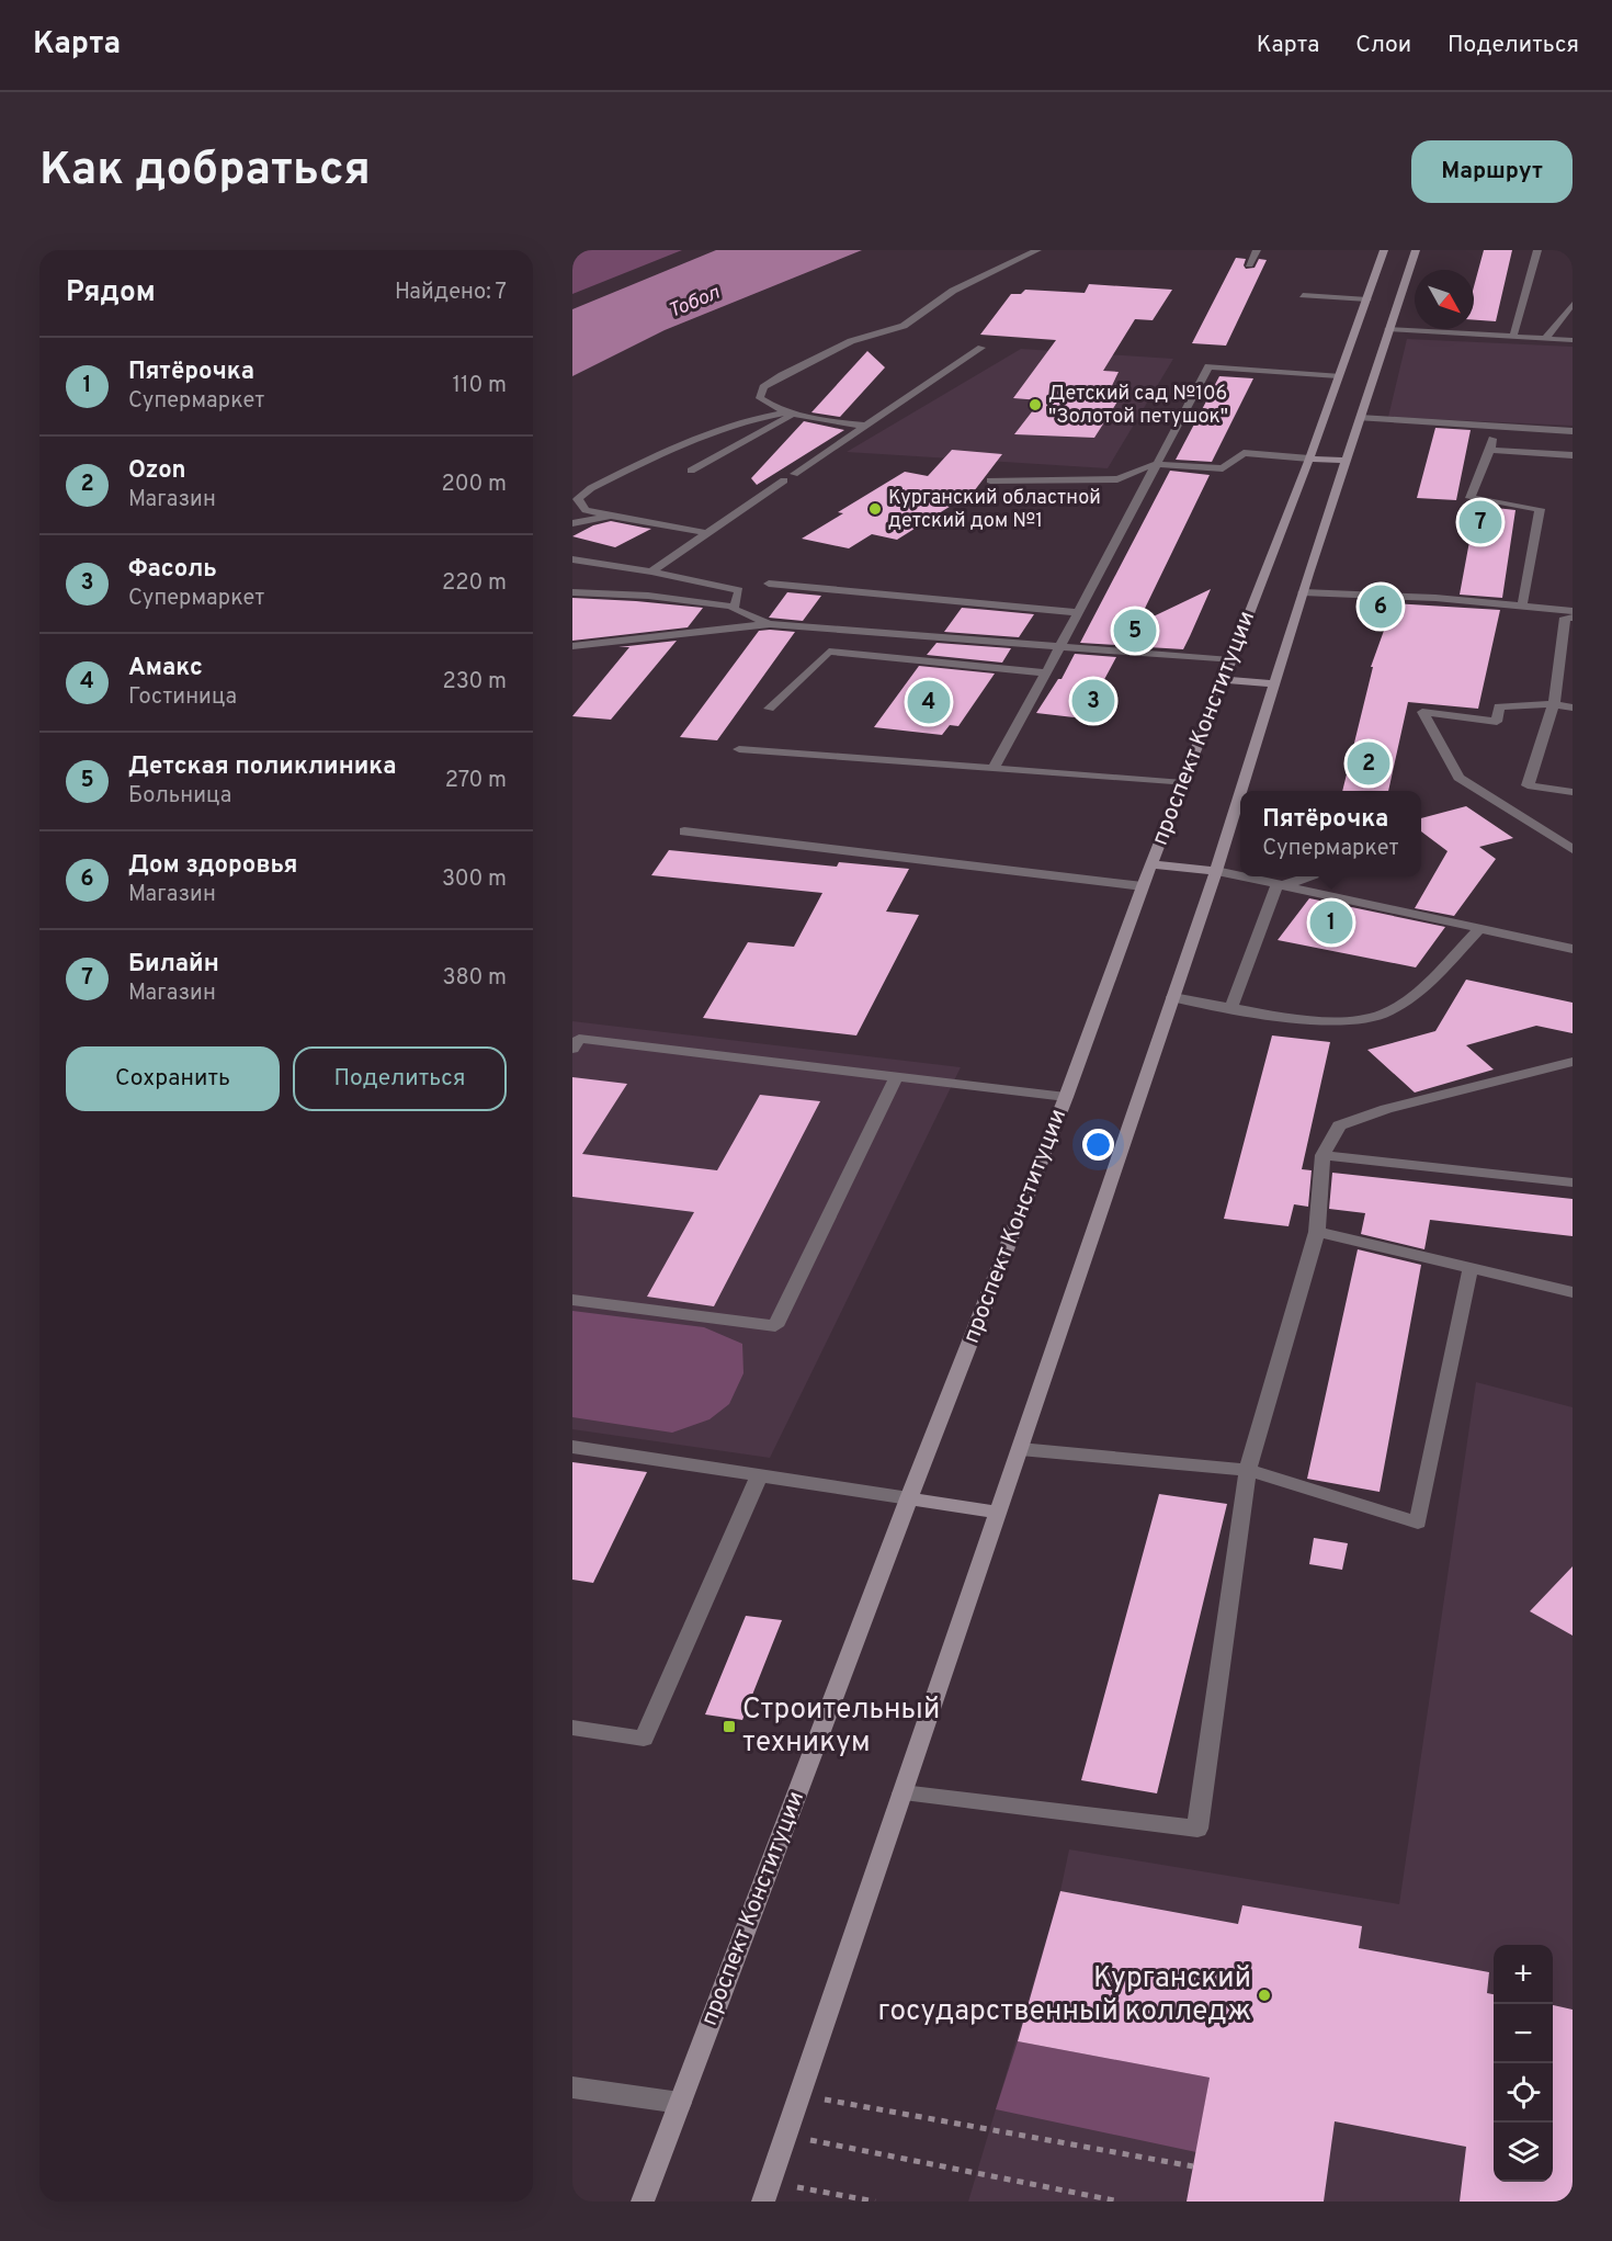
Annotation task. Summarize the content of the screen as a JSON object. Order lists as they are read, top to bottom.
{
  "streets": {
    "main road": ["проспект Конституции"]
  },
  "water": ["Тобол"],
  "places": {
    "other": ["Детский сад №106 \"Золотой петушок\"", "Курганский областной детский дом №1", "Курганский государственный колледж"],
    "transit": ["Строительный техникум"]
  },
  "north": "bottom right",
  "page": {
    "header": "Карта",
    "nav": ["Карта", "Слои", "Поделиться"],
    "buttons": [
      "Маршрут",
      ["Сохранить", "Поделиться"]
    ],
    "title": "Как добраться",
    "heading": ["Рядом", "Найдено: 7"],
    "list": [
      {
        "mark": "1",
        "name": "Пятёрочка",
        "note": "Супермаркет",
        "value": "110 m"
      },
      {
        "mark": "2",
        "name": "Ozon",
        "note": "Магазин",
        "value": "200 m"
      },
      {
        "mark": "3",
        "name": "Фасоль",
        "note": "Супермаркет",
        "value": "220 m"
      },
      {
        "mark": "4",
        "name": "Амакс",
        "note": "Гостиница",
        "value": "230 m"
      },
      {
        "mark": "5",
        "name": "Детская поликлиника",
        "note": "Больница",
        "value": "270 m"
      },
      {
        "mark": "6",
        "name": "Дом здоровья",
        "note": "Магазин",
        "value": "300 m"
      },
      {
        "mark": "7",
        "name": "Билайн",
        "note": "Магазин",
        "value": "380 m"
      }
    ],
    "pins": [
      "7",
      "6",
      "5",
      "3",
      "4",
      "2",
      "1"
    ],
    "popup": ["Пятёрочка", "Супермаркет"],
    "map_buttons": ["+", "−"]
  }
}
